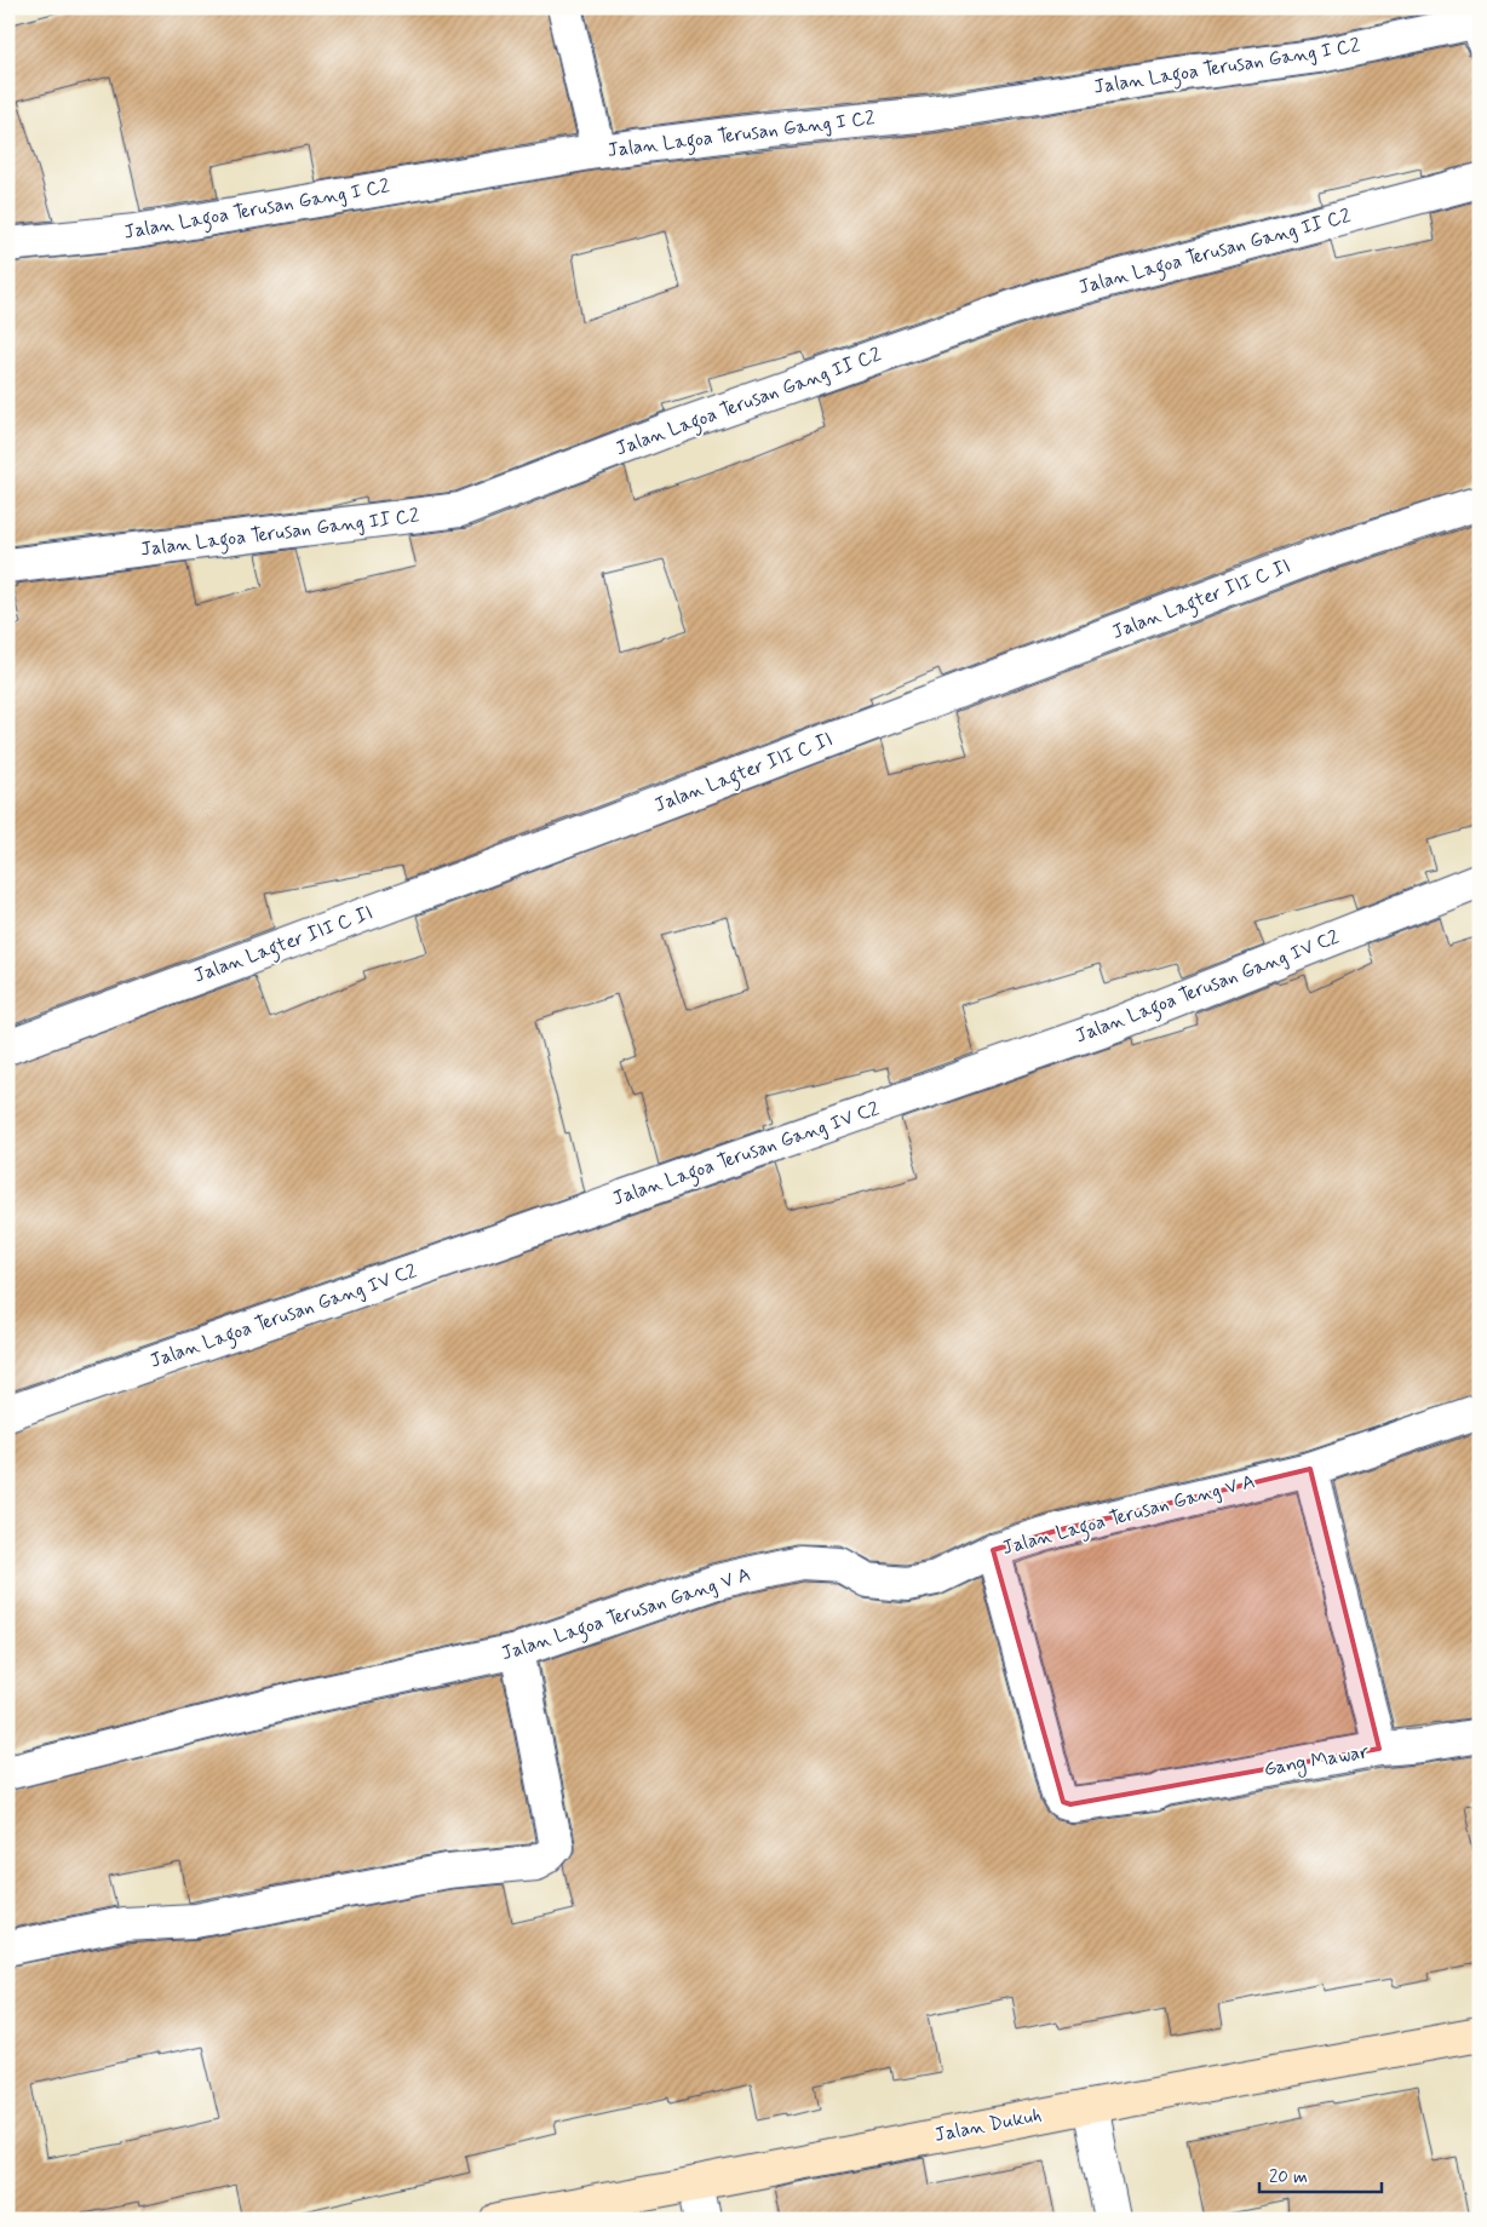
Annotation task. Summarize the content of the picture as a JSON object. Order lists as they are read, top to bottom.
{
  "streets": {
    "street": [
      "Jalan Lagoa Terusan Gang I C2",
      "Jalan Lagoa Terusan Gang II C2",
      "Jalan Lagter III C II",
      "Jalan Lagoa Terusan Gang IV C2",
      "Jalan Lagoa Terusan Gang V A",
      "Gang Mawar",
      "Jalan Dukuh"
    ]
  },
  "crossings": [
    ["Jalan Lagoa Terusan Gang V A", "Gang Mawar"]
  ],
  "scale_bar": "20 m"
}
